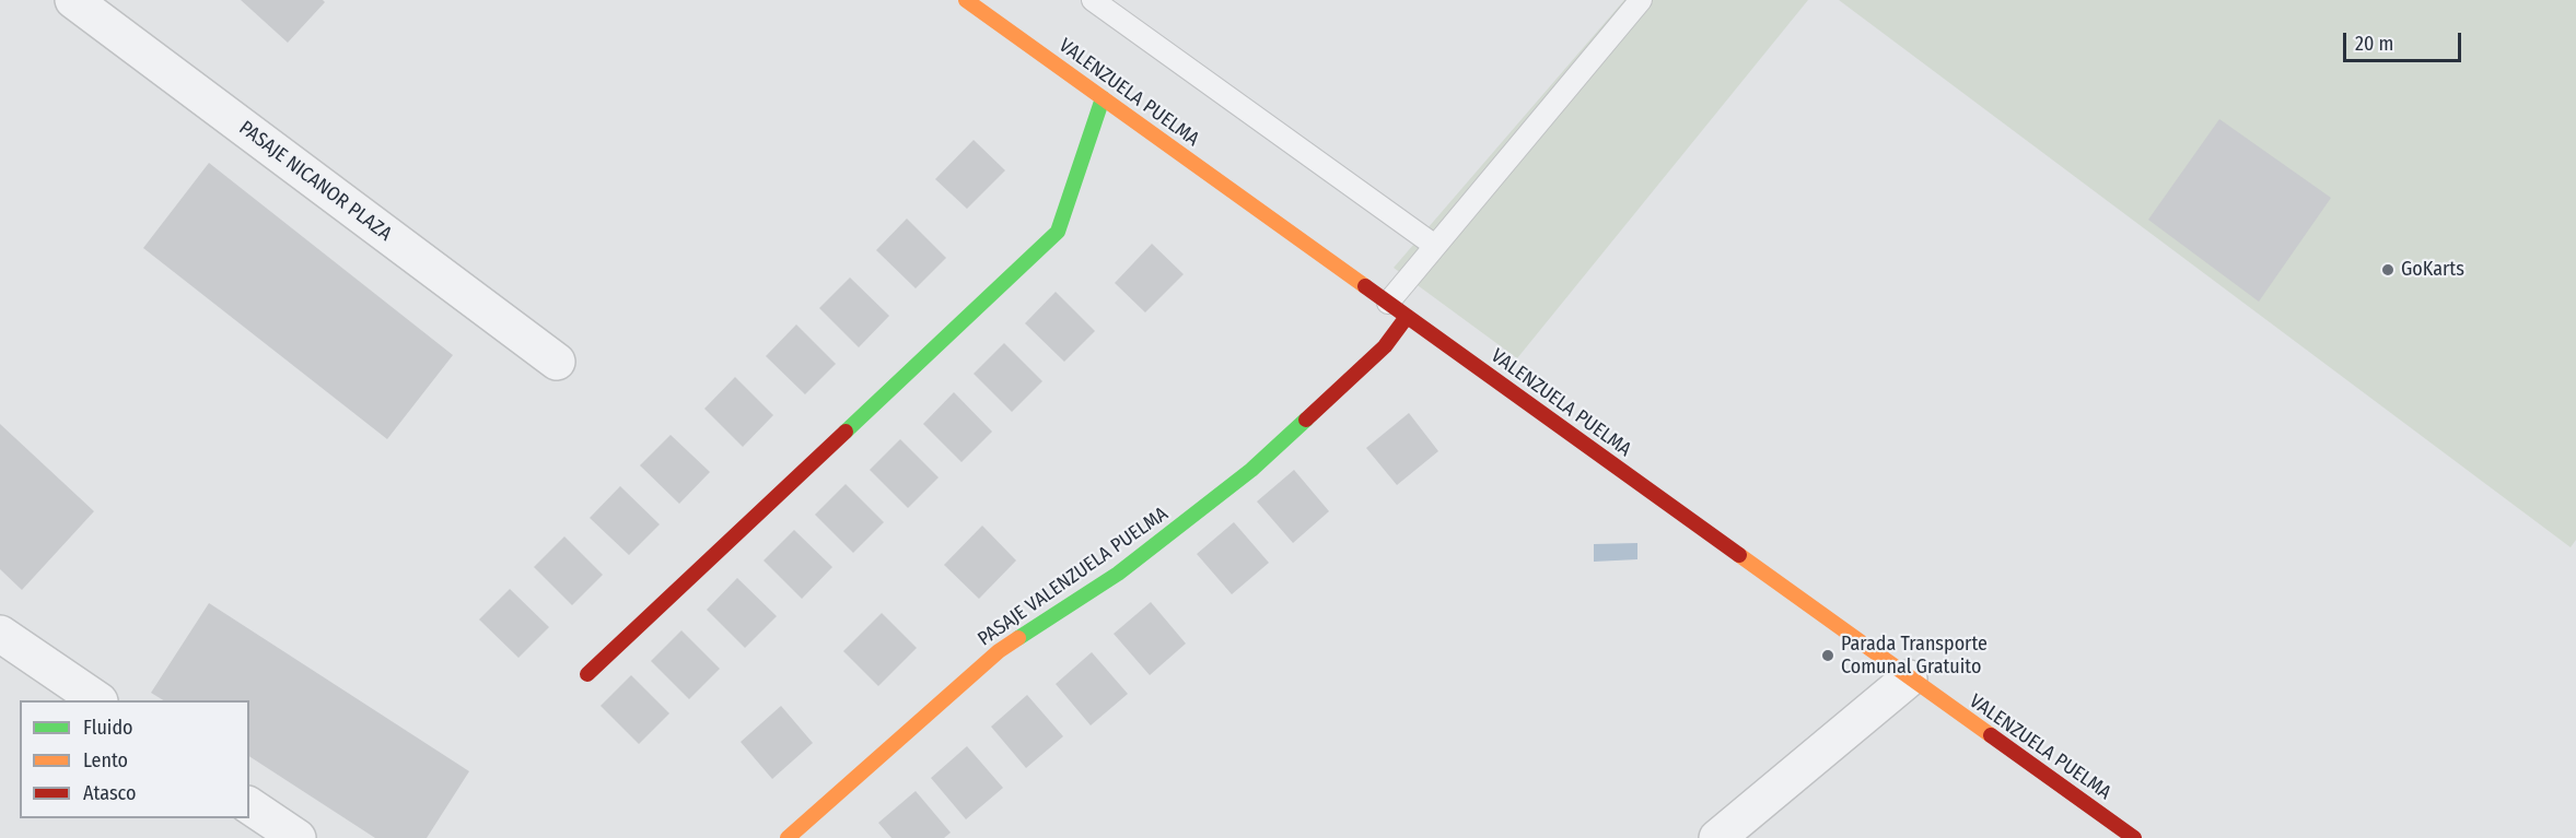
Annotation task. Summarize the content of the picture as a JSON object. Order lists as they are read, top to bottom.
{
  "streets": {
    "street": ["VALENZUELA PUELMA", "PASAJE NICANOR PLAZA", "PASAJE VALENZUELA PUELMA"]
  },
  "crossings": [
    ["VALENZUELA PUELMA", "PASAJE VALENZUELA PUELMA"]
  ],
  "places": ["GoKarts", "Parada Transporte Comunal Gratuito"],
  "legend": ["Fluido", "Lento", "Atasco"],
  "scale_bar": "20 m"
}
